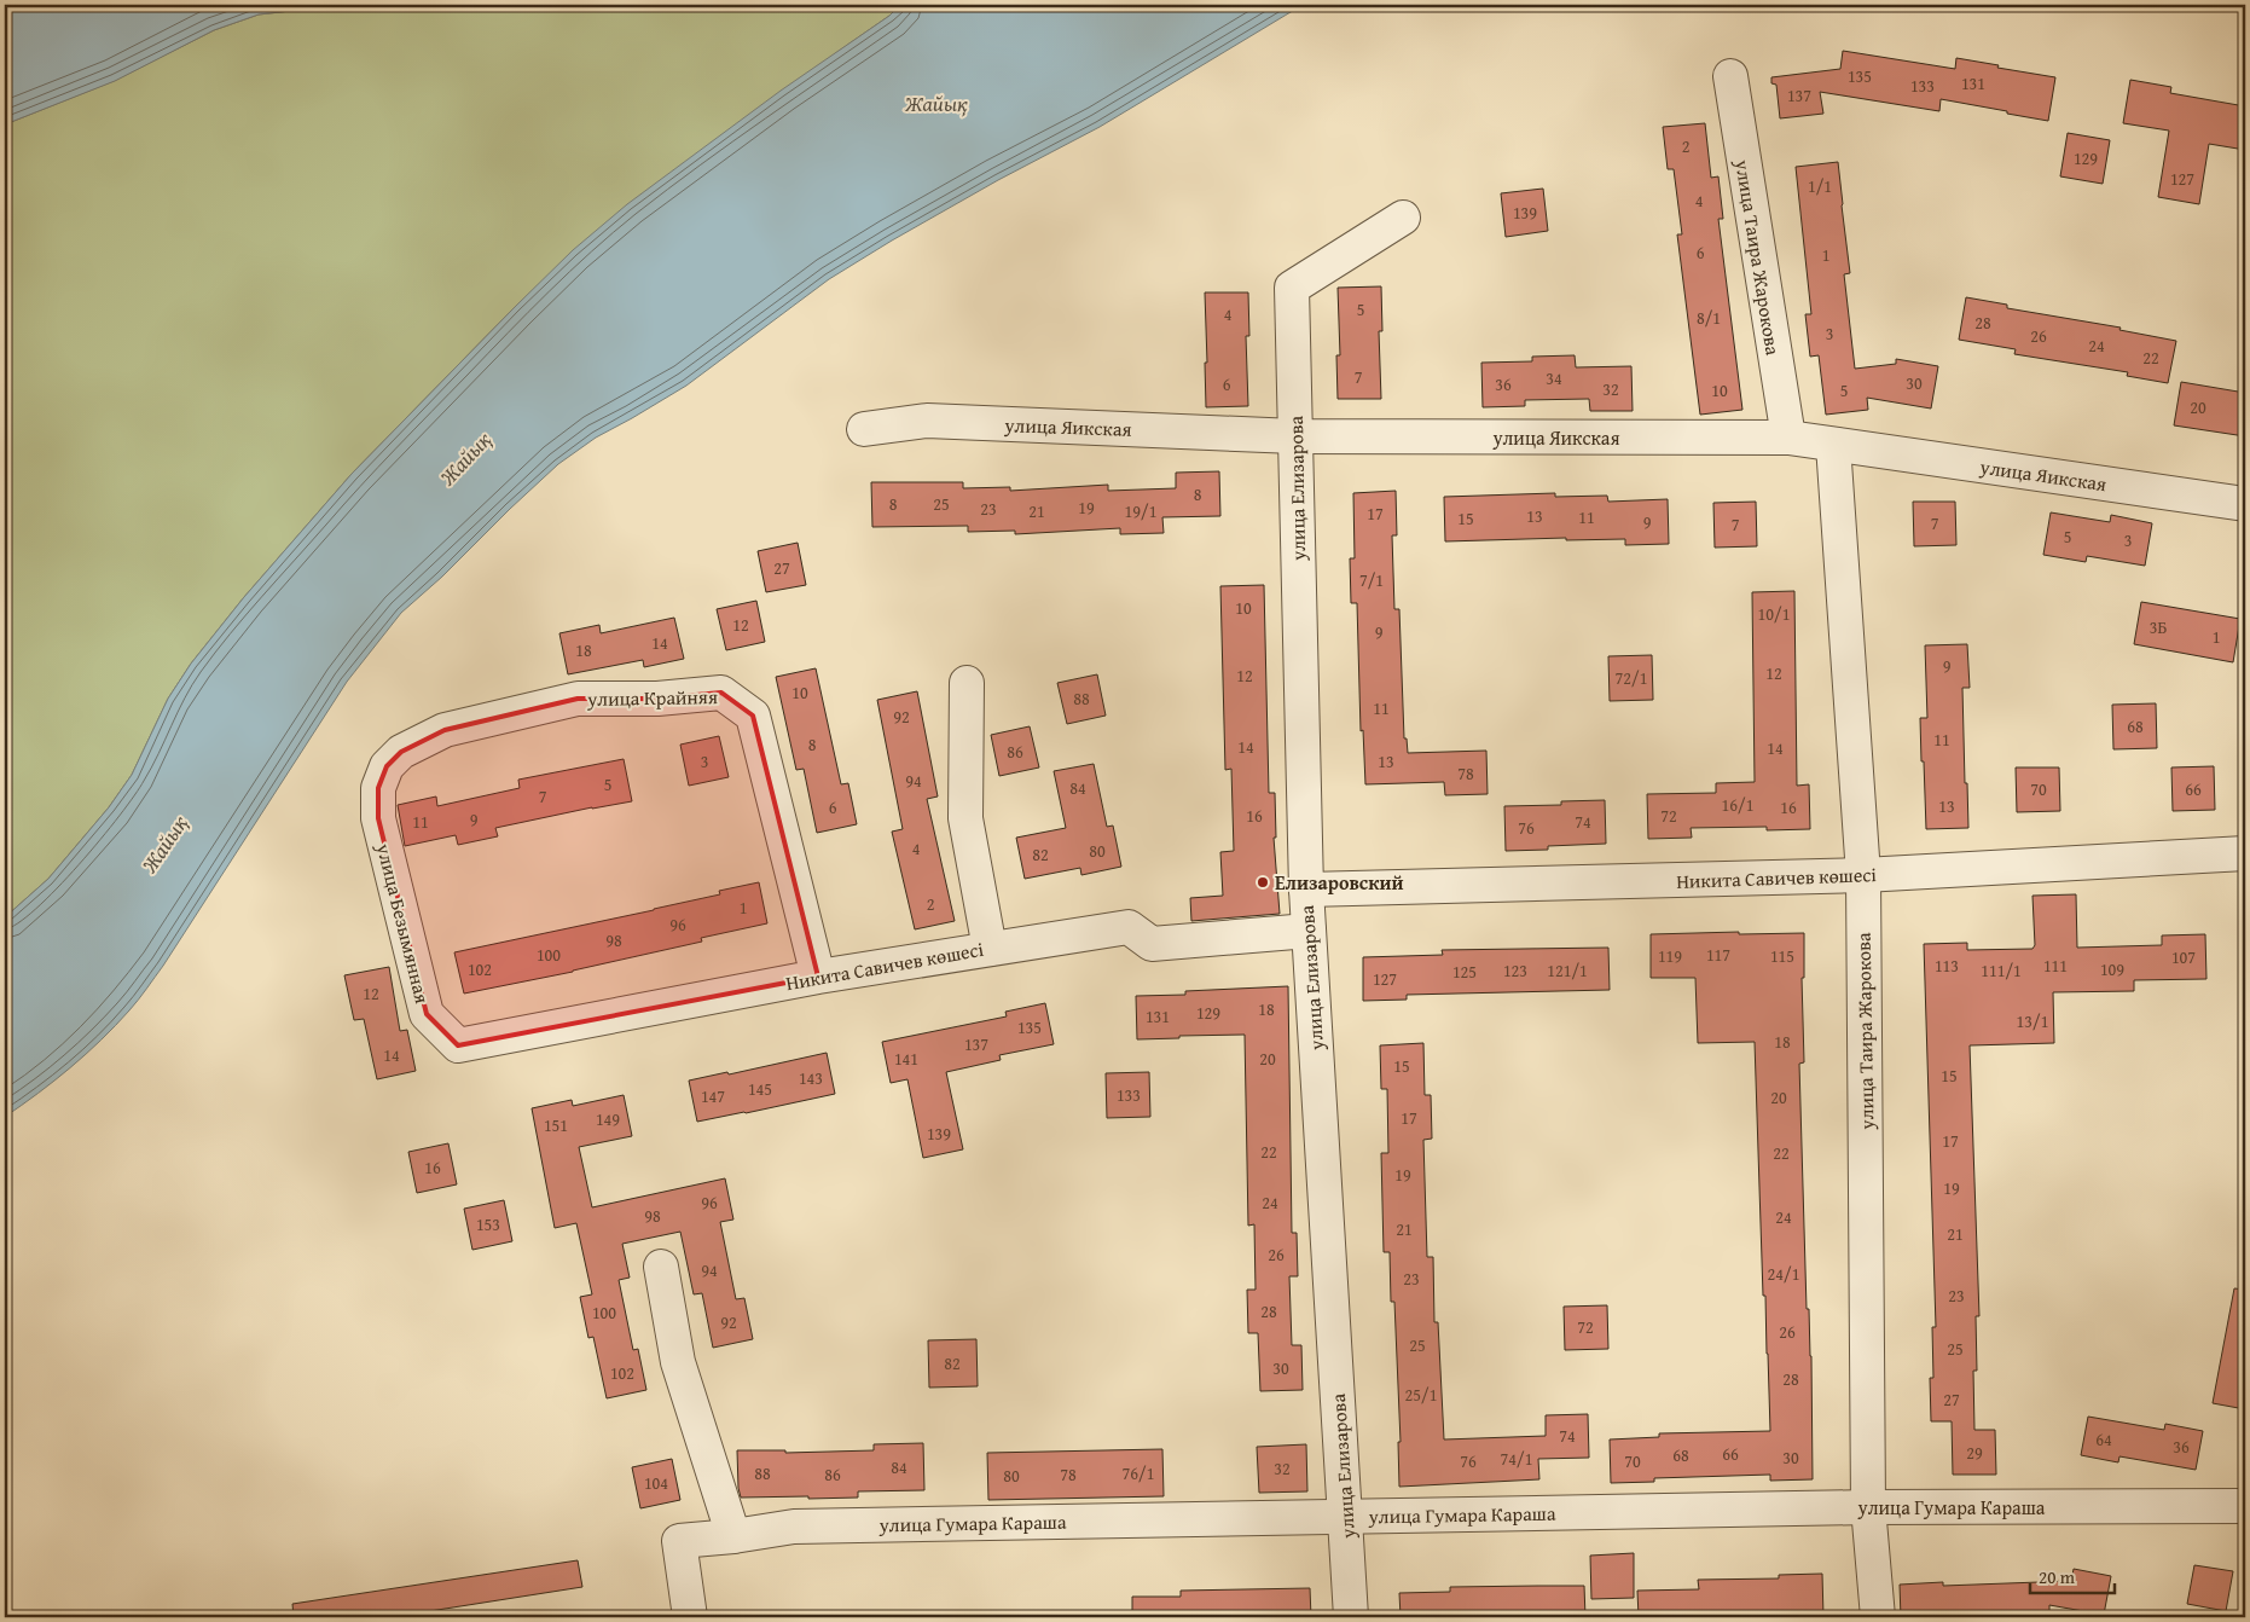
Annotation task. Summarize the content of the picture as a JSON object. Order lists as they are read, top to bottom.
{
  "streets": {
    "street": [
      "улица Таира Жарокова",
      "улица Яикская",
      "улица Елизарова",
      "улица Крайняя",
      "Никита Савичев көшесі",
      "улица Безымянная",
      "улица Гумара Караша"
    ]
  },
  "crossings": [
    ["улица Таира Жарокова", "улица Яикская"],
    ["улица Таира Жарокова", "Никита Савичев көшесі"],
    ["улица Таира Жарокова", "улица Гумара Караша"],
    ["улица Яикская", "улица Елизарова"],
    ["улица Елизарова", "Никита Савичев көшесі"],
    ["улица Елизарова", "улица Гумара Караша"],
    ["улица Крайняя", "Никита Савичев көшесі"],
    ["улица Крайняя", "улица Безымянная"],
    ["Никита Савичев көшесі", "улица Безымянная"]
  ],
  "water": ["Жайық"],
  "places": ["Елизаровский"],
  "house_numbers": [
    "135",
    "131",
    "133",
    "137",
    "2",
    "129",
    "127",
    "1/1",
    "4",
    "139",
    "6",
    "1",
    "5",
    "4",
    "8/1",
    "28",
    "3",
    "26",
    "24",
    "22",
    "7",
    "34",
    "30",
    "6",
    "36",
    "32",
    "10",
    "5",
    "20",
    "8",
    "8",
    "25",
    "19",
    "23",
    "21",
    "19/1",
    "17",
    "13",
    "11",
    "15",
    "9",
    "7",
    "7",
    "5",
    "3",
    "27",
    "7/1",
    "10",
    "10/1",
    "12",
    "3Б",
    "9",
    "1",
    "14",
    "18",
    "9",
    "12",
    "12",
    "72/1",
    "10",
    "88",
    "11",
    "92",
    "68",
    "11",
    "8",
    "14",
    "14",
    "86",
    "3",
    "13",
    "78",
    "94",
    "5",
    "84",
    "70",
    "66",
    "7",
    "16/1",
    "13",
    "6",
    "16",
    "16",
    "72",
    "9",
    "11",
    "74",
    "76",
    "4",
    "80",
    "82",
    "2",
    "1",
    "96",
    "98",
    "100",
    "117",
    "119",
    "115",
    "107",
    "113",
    "111",
    "102",
    "109",
    "123",
    "121/1",
    "111/1",
    "125",
    "127",
    "12",
    "18",
    "129",
    "131",
    "13/1",
    "135",
    "18",
    "137",
    "14",
    "141",
    "20",
    "15",
    "15",
    "143",
    "145",
    "133",
    "147",
    "20",
    "17",
    "149",
    "151",
    "139",
    "17",
    "22",
    "22",
    "16",
    "19",
    "19",
    "96",
    "24",
    "98",
    "24",
    "153",
    "21",
    "21",
    "26",
    "94",
    "24/1",
    "23",
    "23",
    "28",
    "100",
    "92",
    "72",
    "26",
    "25",
    "25",
    "82",
    "30",
    "102",
    "28",
    "25/1",
    "27",
    "74",
    "64",
    "36",
    "29",
    "66",
    "68",
    "30",
    "74/1",
    "76",
    "70",
    "84",
    "32",
    "88",
    "76/1",
    "86",
    "78",
    "80",
    "104"
  ],
  "scale_bar": "20 m"
}
